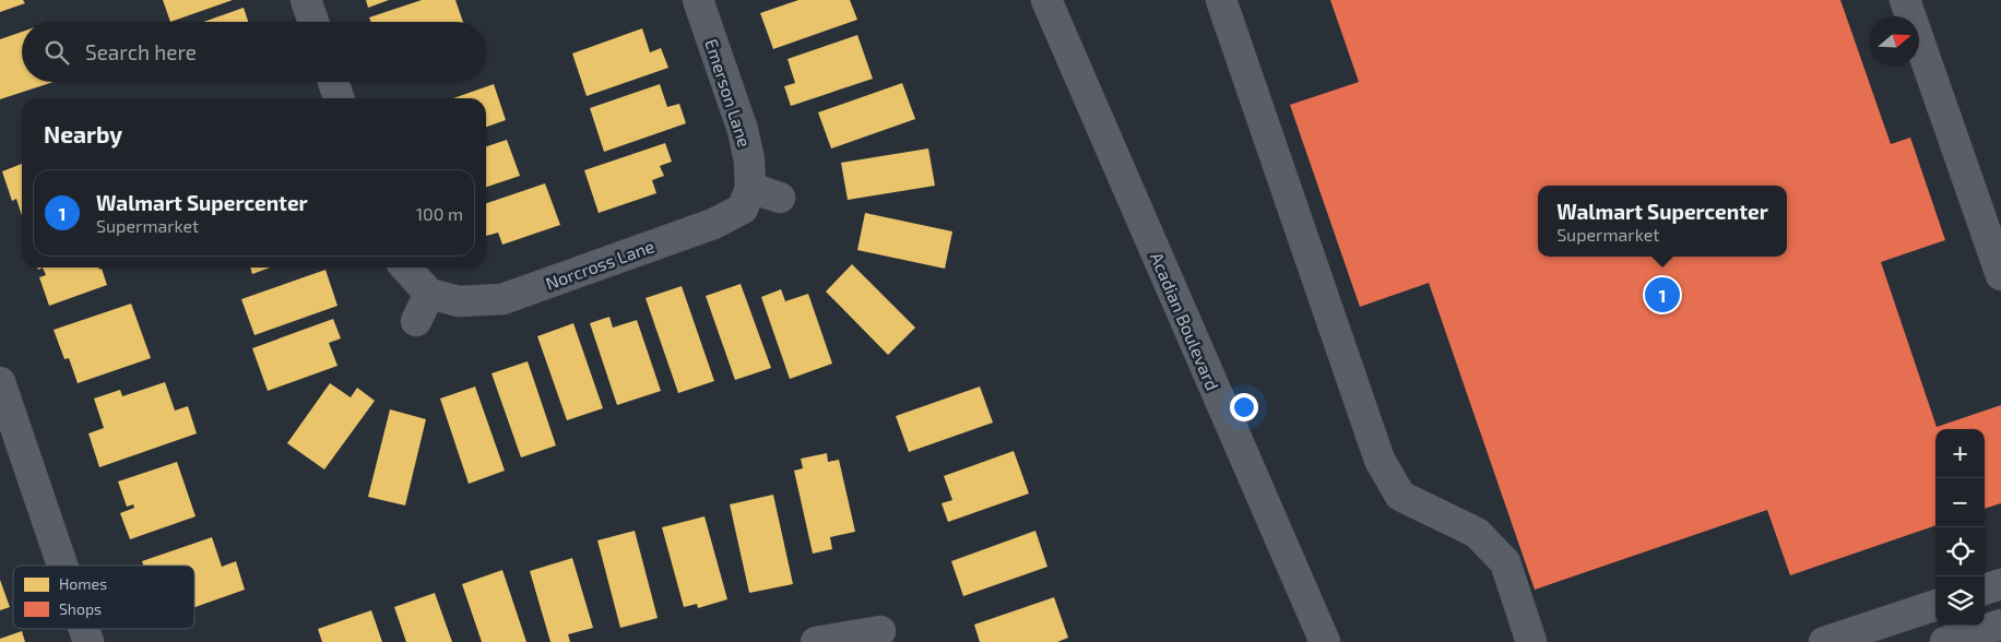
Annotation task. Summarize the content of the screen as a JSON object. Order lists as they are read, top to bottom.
{
  "streets": {
    "street": ["Emerson Lane", "Norcross Lane", "Acadian Boulevard"]
  },
  "crossings": [
    ["Emerson Lane", "Norcross Lane"]
  ],
  "legend": ["Homes", "Shops"],
  "north": "right",
  "page": {
    "search": "Search here",
    "heading": "Nearby",
    "list": [
      {
        "mark": "1",
        "name": "Walmart Supercenter",
        "note": "Supermarket",
        "value": "100 m"
      }
    ],
    "popup": ["Walmart Supercenter", "Supermarket"],
    "pins": "1",
    "map_buttons": ["+", "−"]
  }
}
